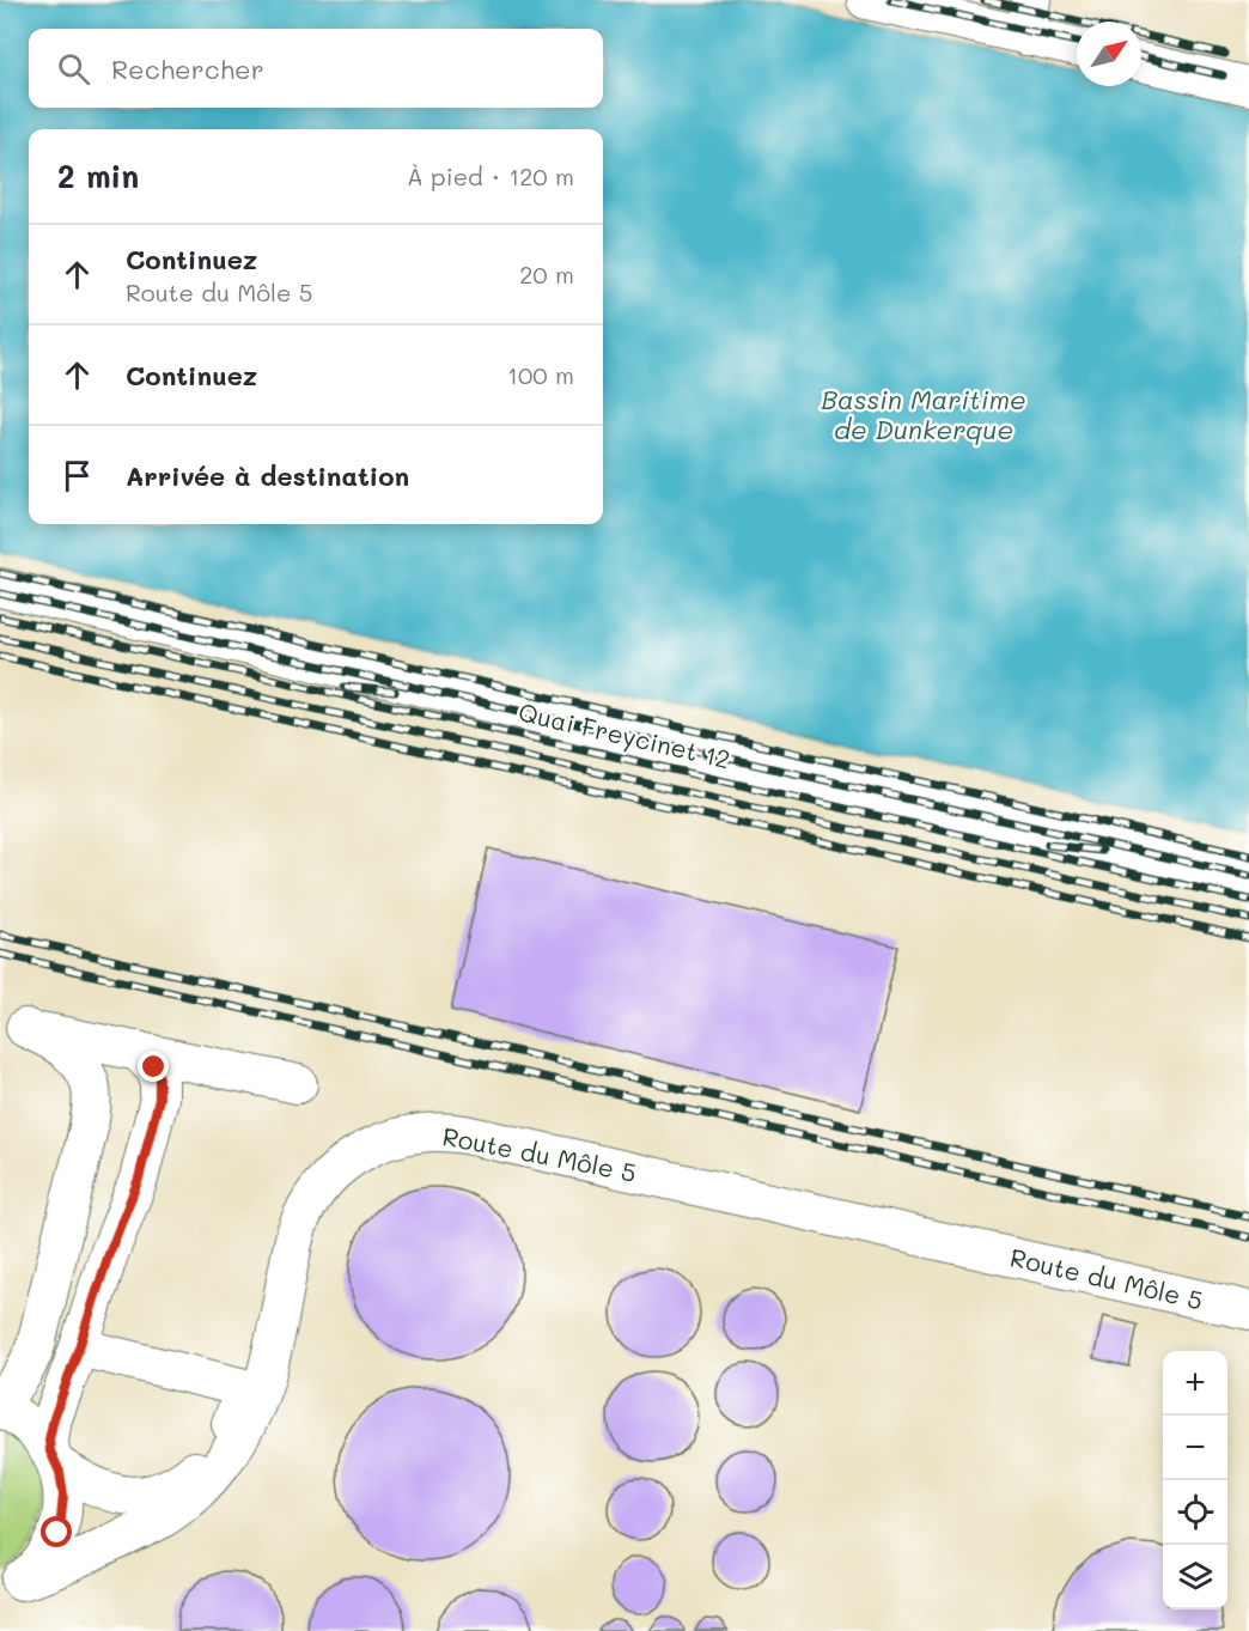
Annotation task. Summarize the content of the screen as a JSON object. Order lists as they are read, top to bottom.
{
  "streets": {
    "street": ["Quai Freycinet 12", "Route du Môle 5"]
  },
  "water": ["Bassin Maritime de Dunkerque"],
  "north": "top right",
  "page": {
    "search": "Rechercher",
    "heading": ["2 min", "À pied · 120 m"],
    "list": [
      ["Continuez", "Route du Môle 5", "20 m"],
      ["Continuez", "100 m"],
      "Arrivée à destination"
    ],
    "map_buttons": ["+", "−"]
  }
}
